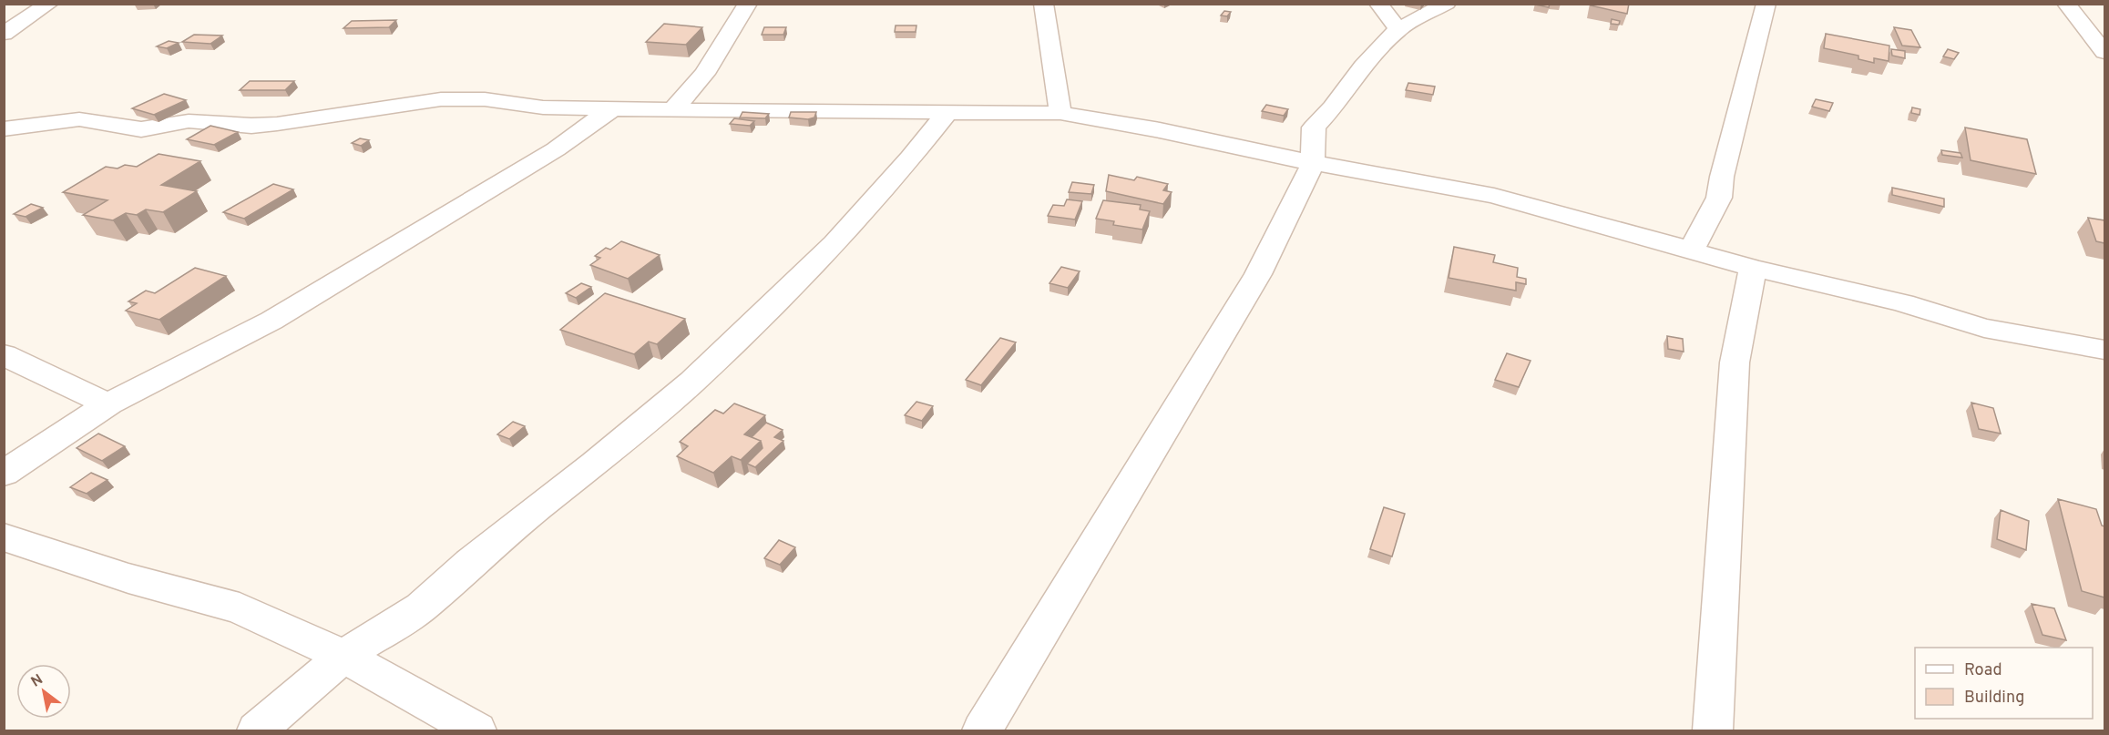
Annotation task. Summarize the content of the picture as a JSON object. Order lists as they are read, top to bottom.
{
  "legend": ["Road", "Building"],
  "north": "top left"
}
